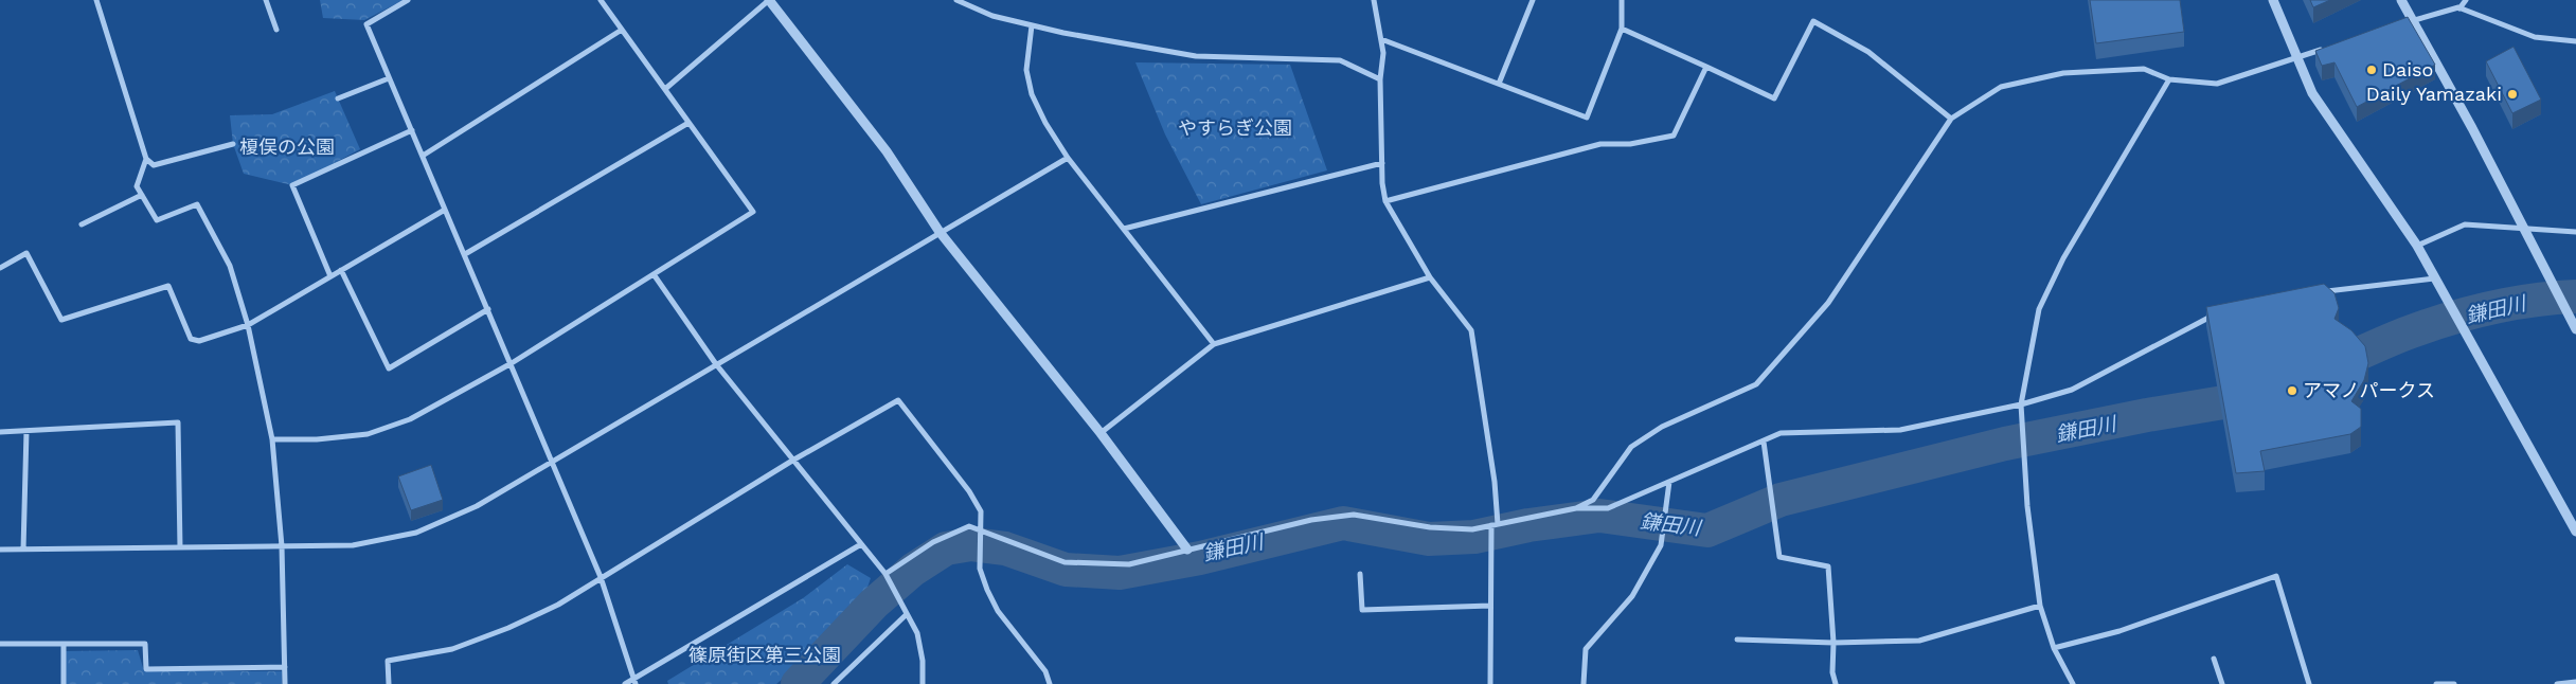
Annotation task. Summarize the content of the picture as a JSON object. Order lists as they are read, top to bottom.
{
  "water": ["鎌田川"],
  "parks": ["やすらぎ公園", "榎俣の公園", "篠原街区第三公園"],
  "places": ["Daiso", "Daily Yamazaki", "アマノパークス"]
}
